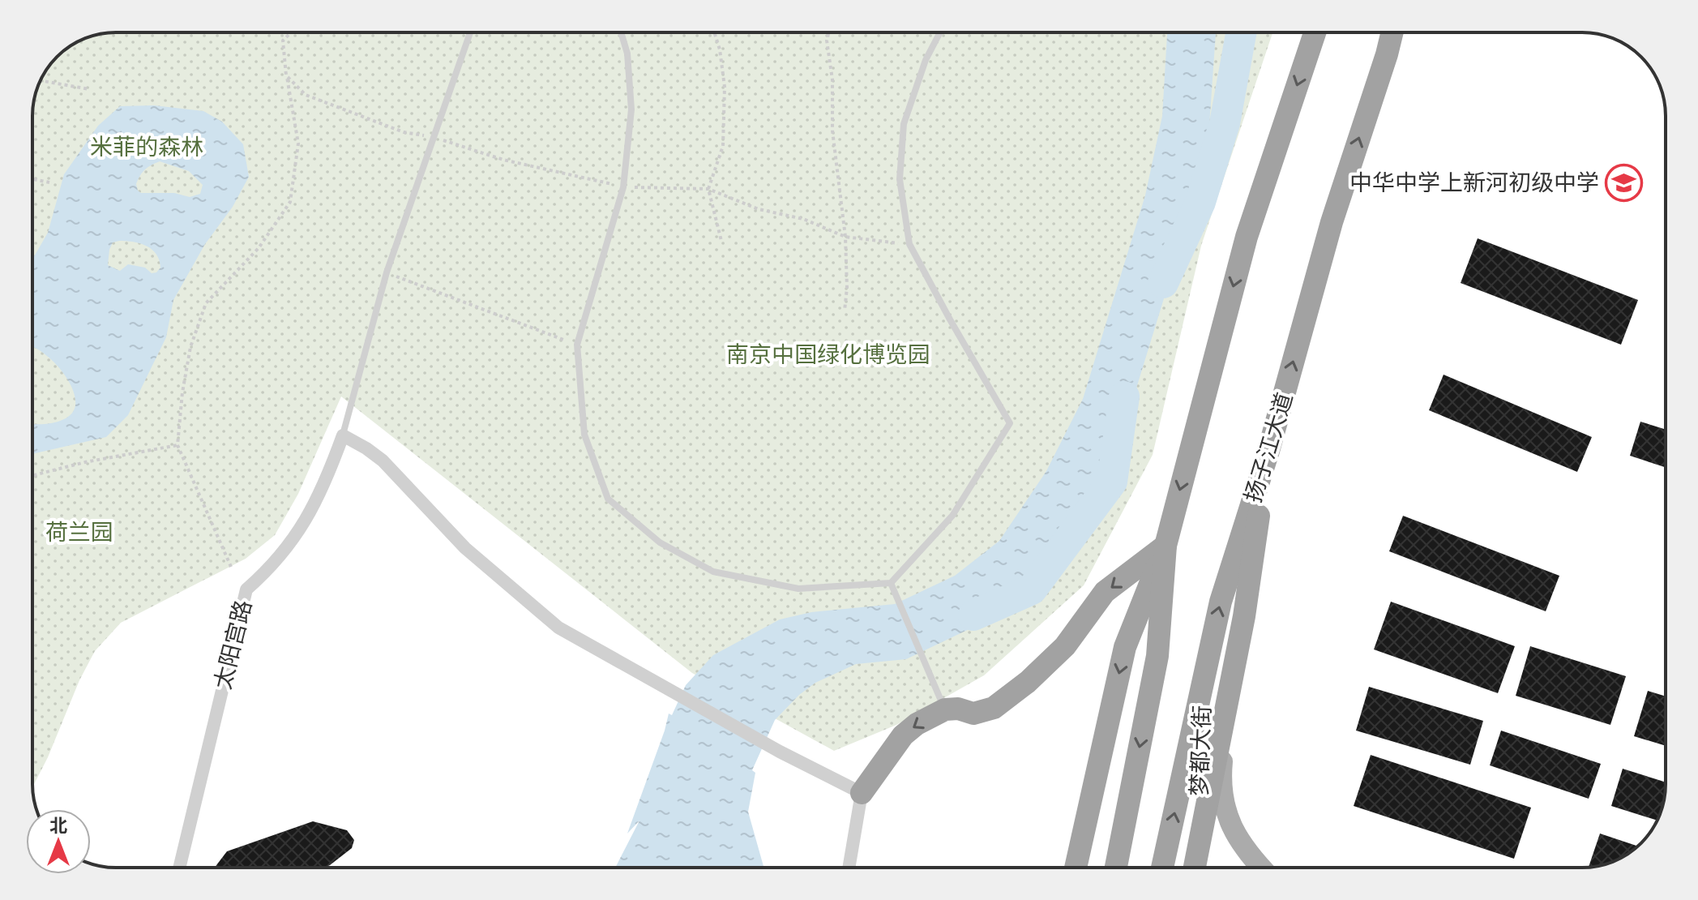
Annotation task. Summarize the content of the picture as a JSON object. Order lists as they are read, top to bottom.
{
  "streets": {
    "highway": ["扬子江大道"],
    "main road": ["梦都大街"],
    "street": ["太阳宫路"]
  },
  "parks": ["米菲的森林", "南京中国绿化博览园", "荷兰园"],
  "places": {
    "school or university": ["中华中学上新河初级中学"]
  },
  "north": "top"
}
